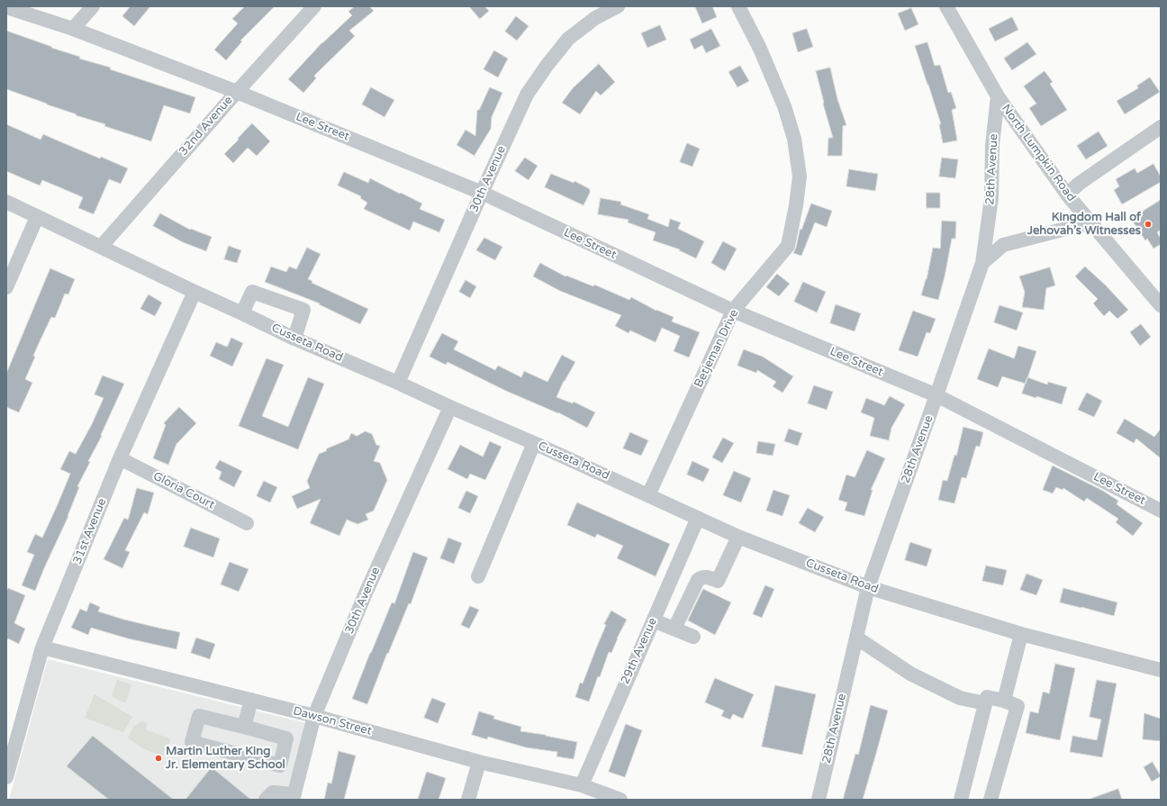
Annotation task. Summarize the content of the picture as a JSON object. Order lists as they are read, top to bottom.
{
  "streets": {
    "street": [
      "32nd Avenue",
      "Lee Street",
      "North Lumpkin Road",
      "28th Avenue",
      "30th Avenue",
      "Cusseta Road",
      "Betjeman Drive",
      "Gloria Court",
      "31st Avenue",
      "29th Avenue",
      "Dawson Street"
    ]
  },
  "crossings": [
    ["32nd Avenue", "Lee Street"],
    ["32nd Avenue", "Cusseta Road"],
    ["Lee Street", "28th Avenue"],
    ["Lee Street", "30th Avenue"],
    ["Lee Street", "Betjeman Drive"],
    ["North Lumpkin Road", "28th Avenue"],
    ["28th Avenue", "Cusseta Road"],
    ["30th Avenue", "Cusseta Road"],
    ["30th Avenue", "Dawson Street"],
    ["Cusseta Road", "Betjeman Drive"],
    ["Cusseta Road", "31st Avenue"],
    ["Cusseta Road", "29th Avenue"],
    ["Gloria Court", "31st Avenue"],
    ["31st Avenue", "Dawson Street"],
    ["29th Avenue", "Dawson Street"]
  ],
  "places": ["Kingdom Hall of Jehovah’s Witnesses", "Martin Luther King Jr. Elementary School"]
}
